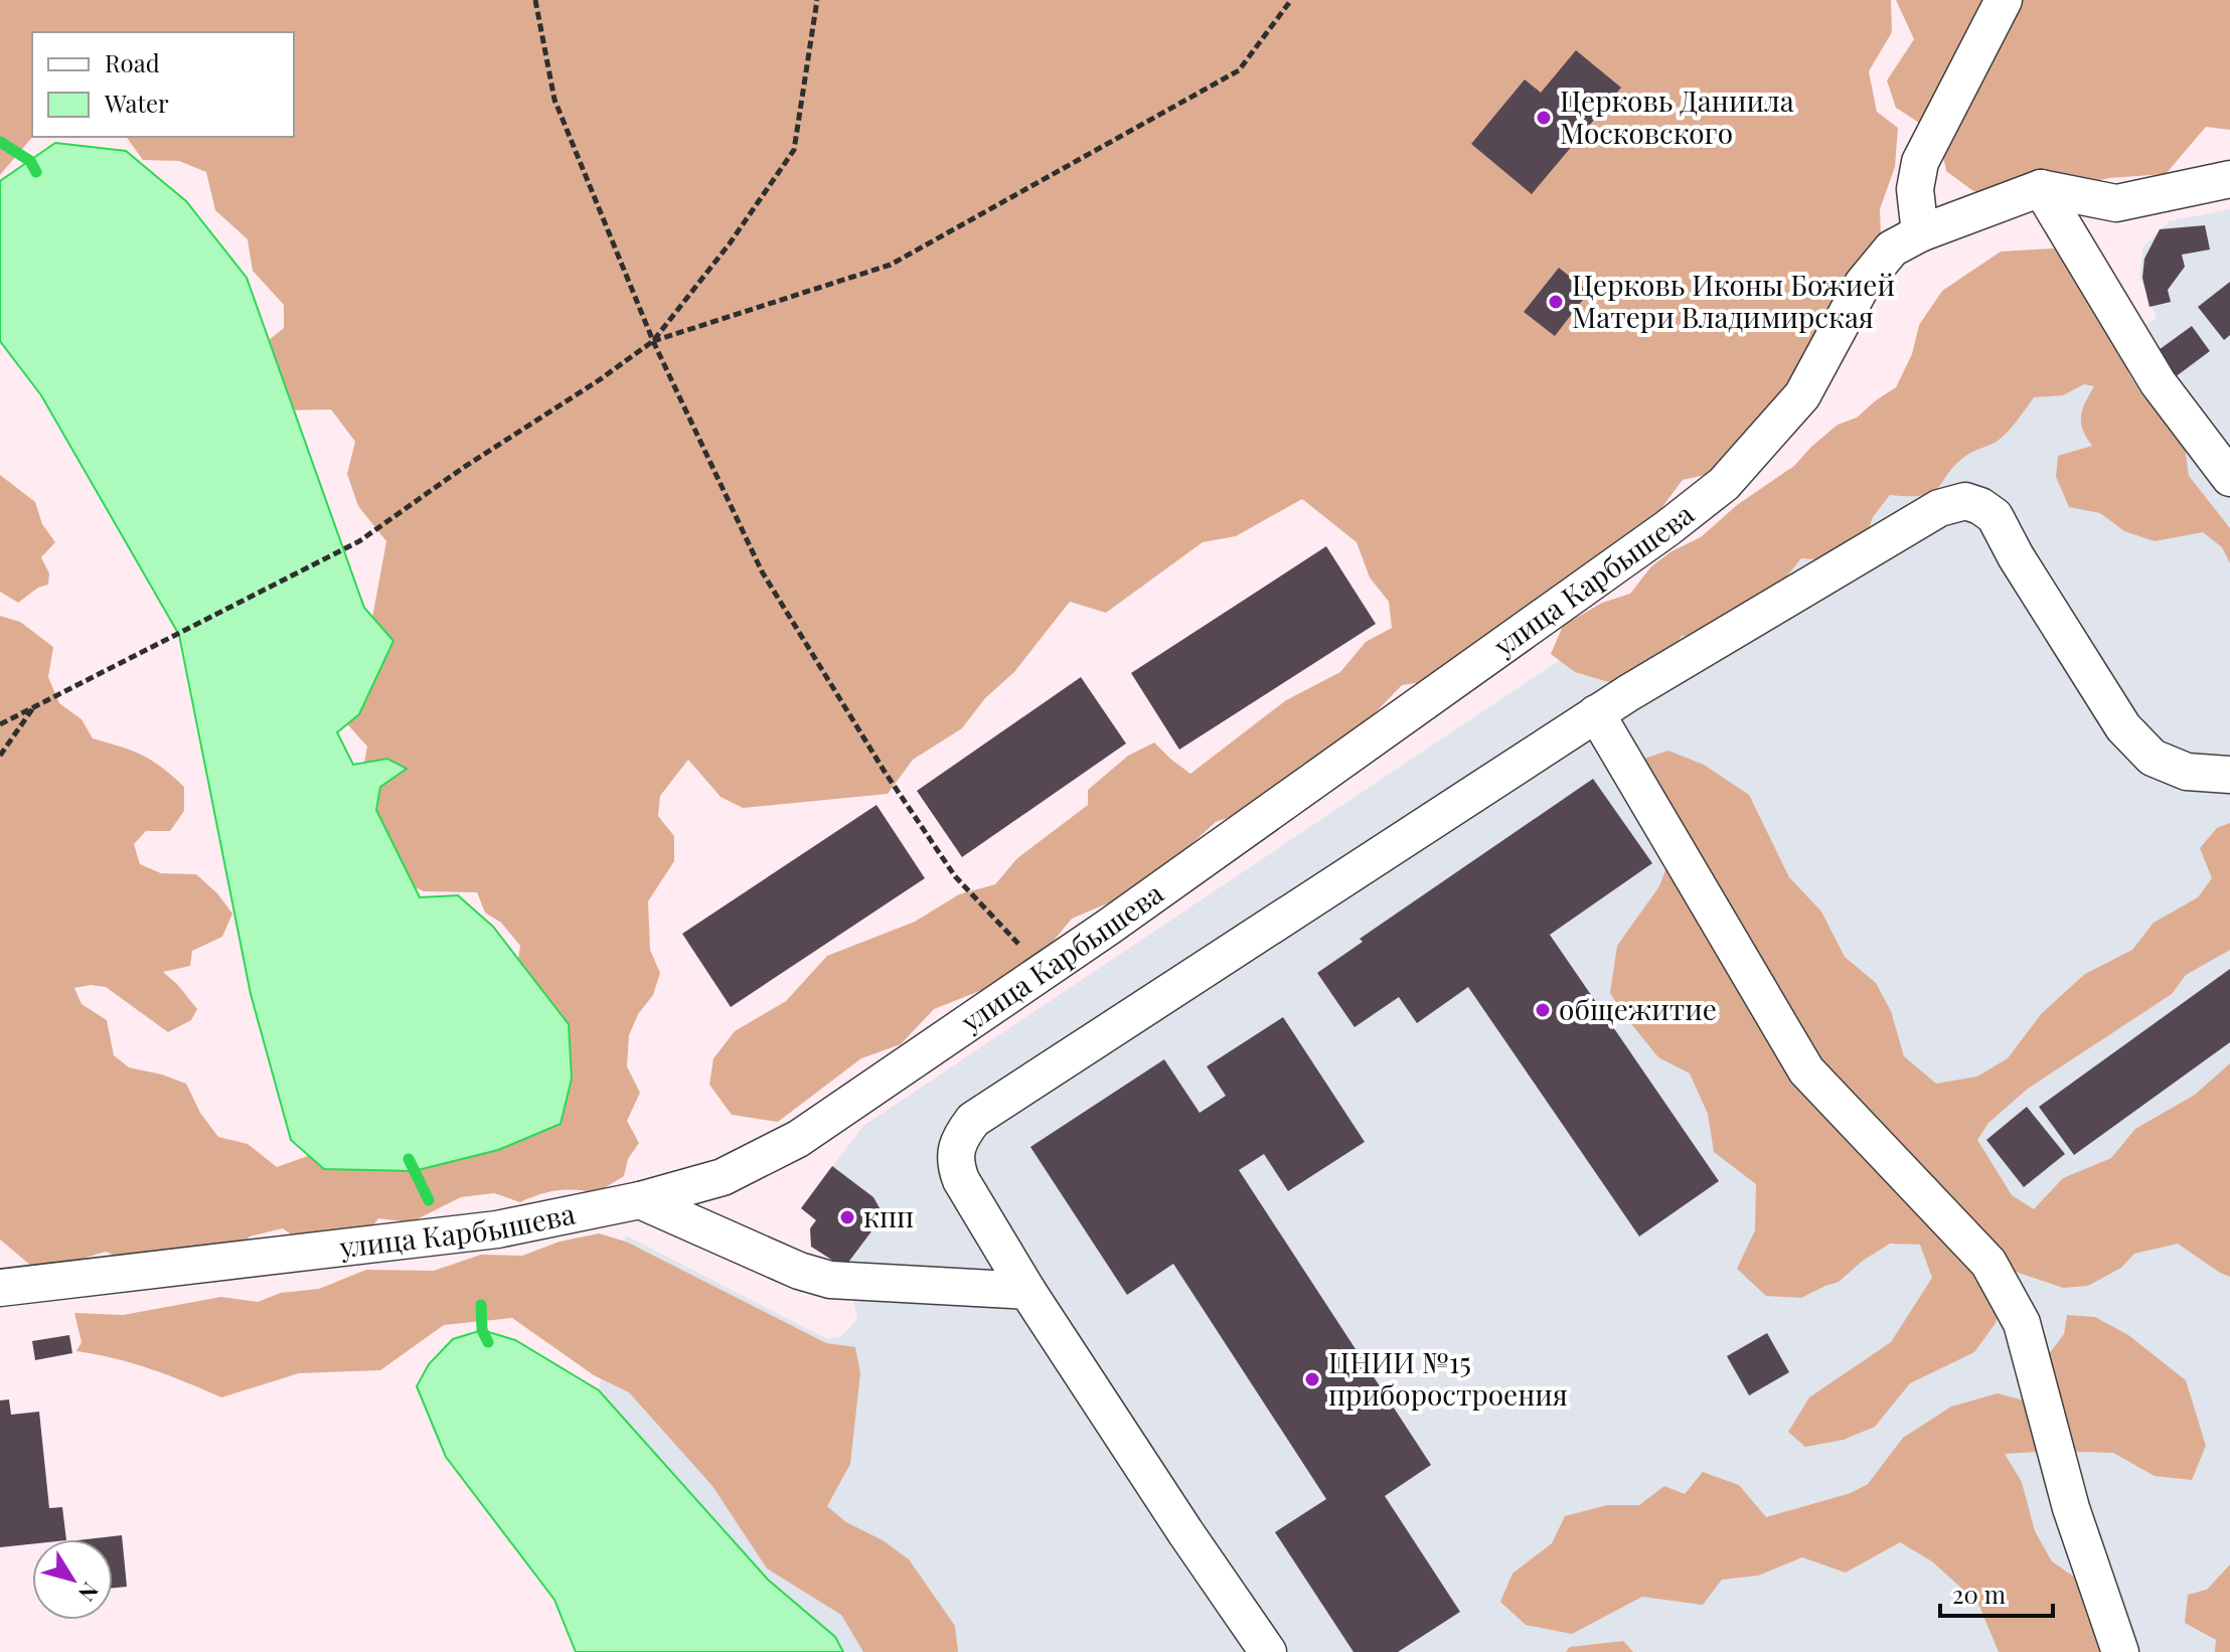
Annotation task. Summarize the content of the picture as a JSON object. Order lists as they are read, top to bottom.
{
  "streets": {
    "street": ["улица Карбышева"]
  },
  "places": [
    "Церковь Даниила Московского",
    "Церковь Иконы Божией Матери Владимирская",
    "общежитие",
    "кпп",
    "ЦНИИ №15 приборостроения"
  ],
  "legend": ["Road", "Water"],
  "scale_bar": "20 m",
  "north": "bottom right"
}
